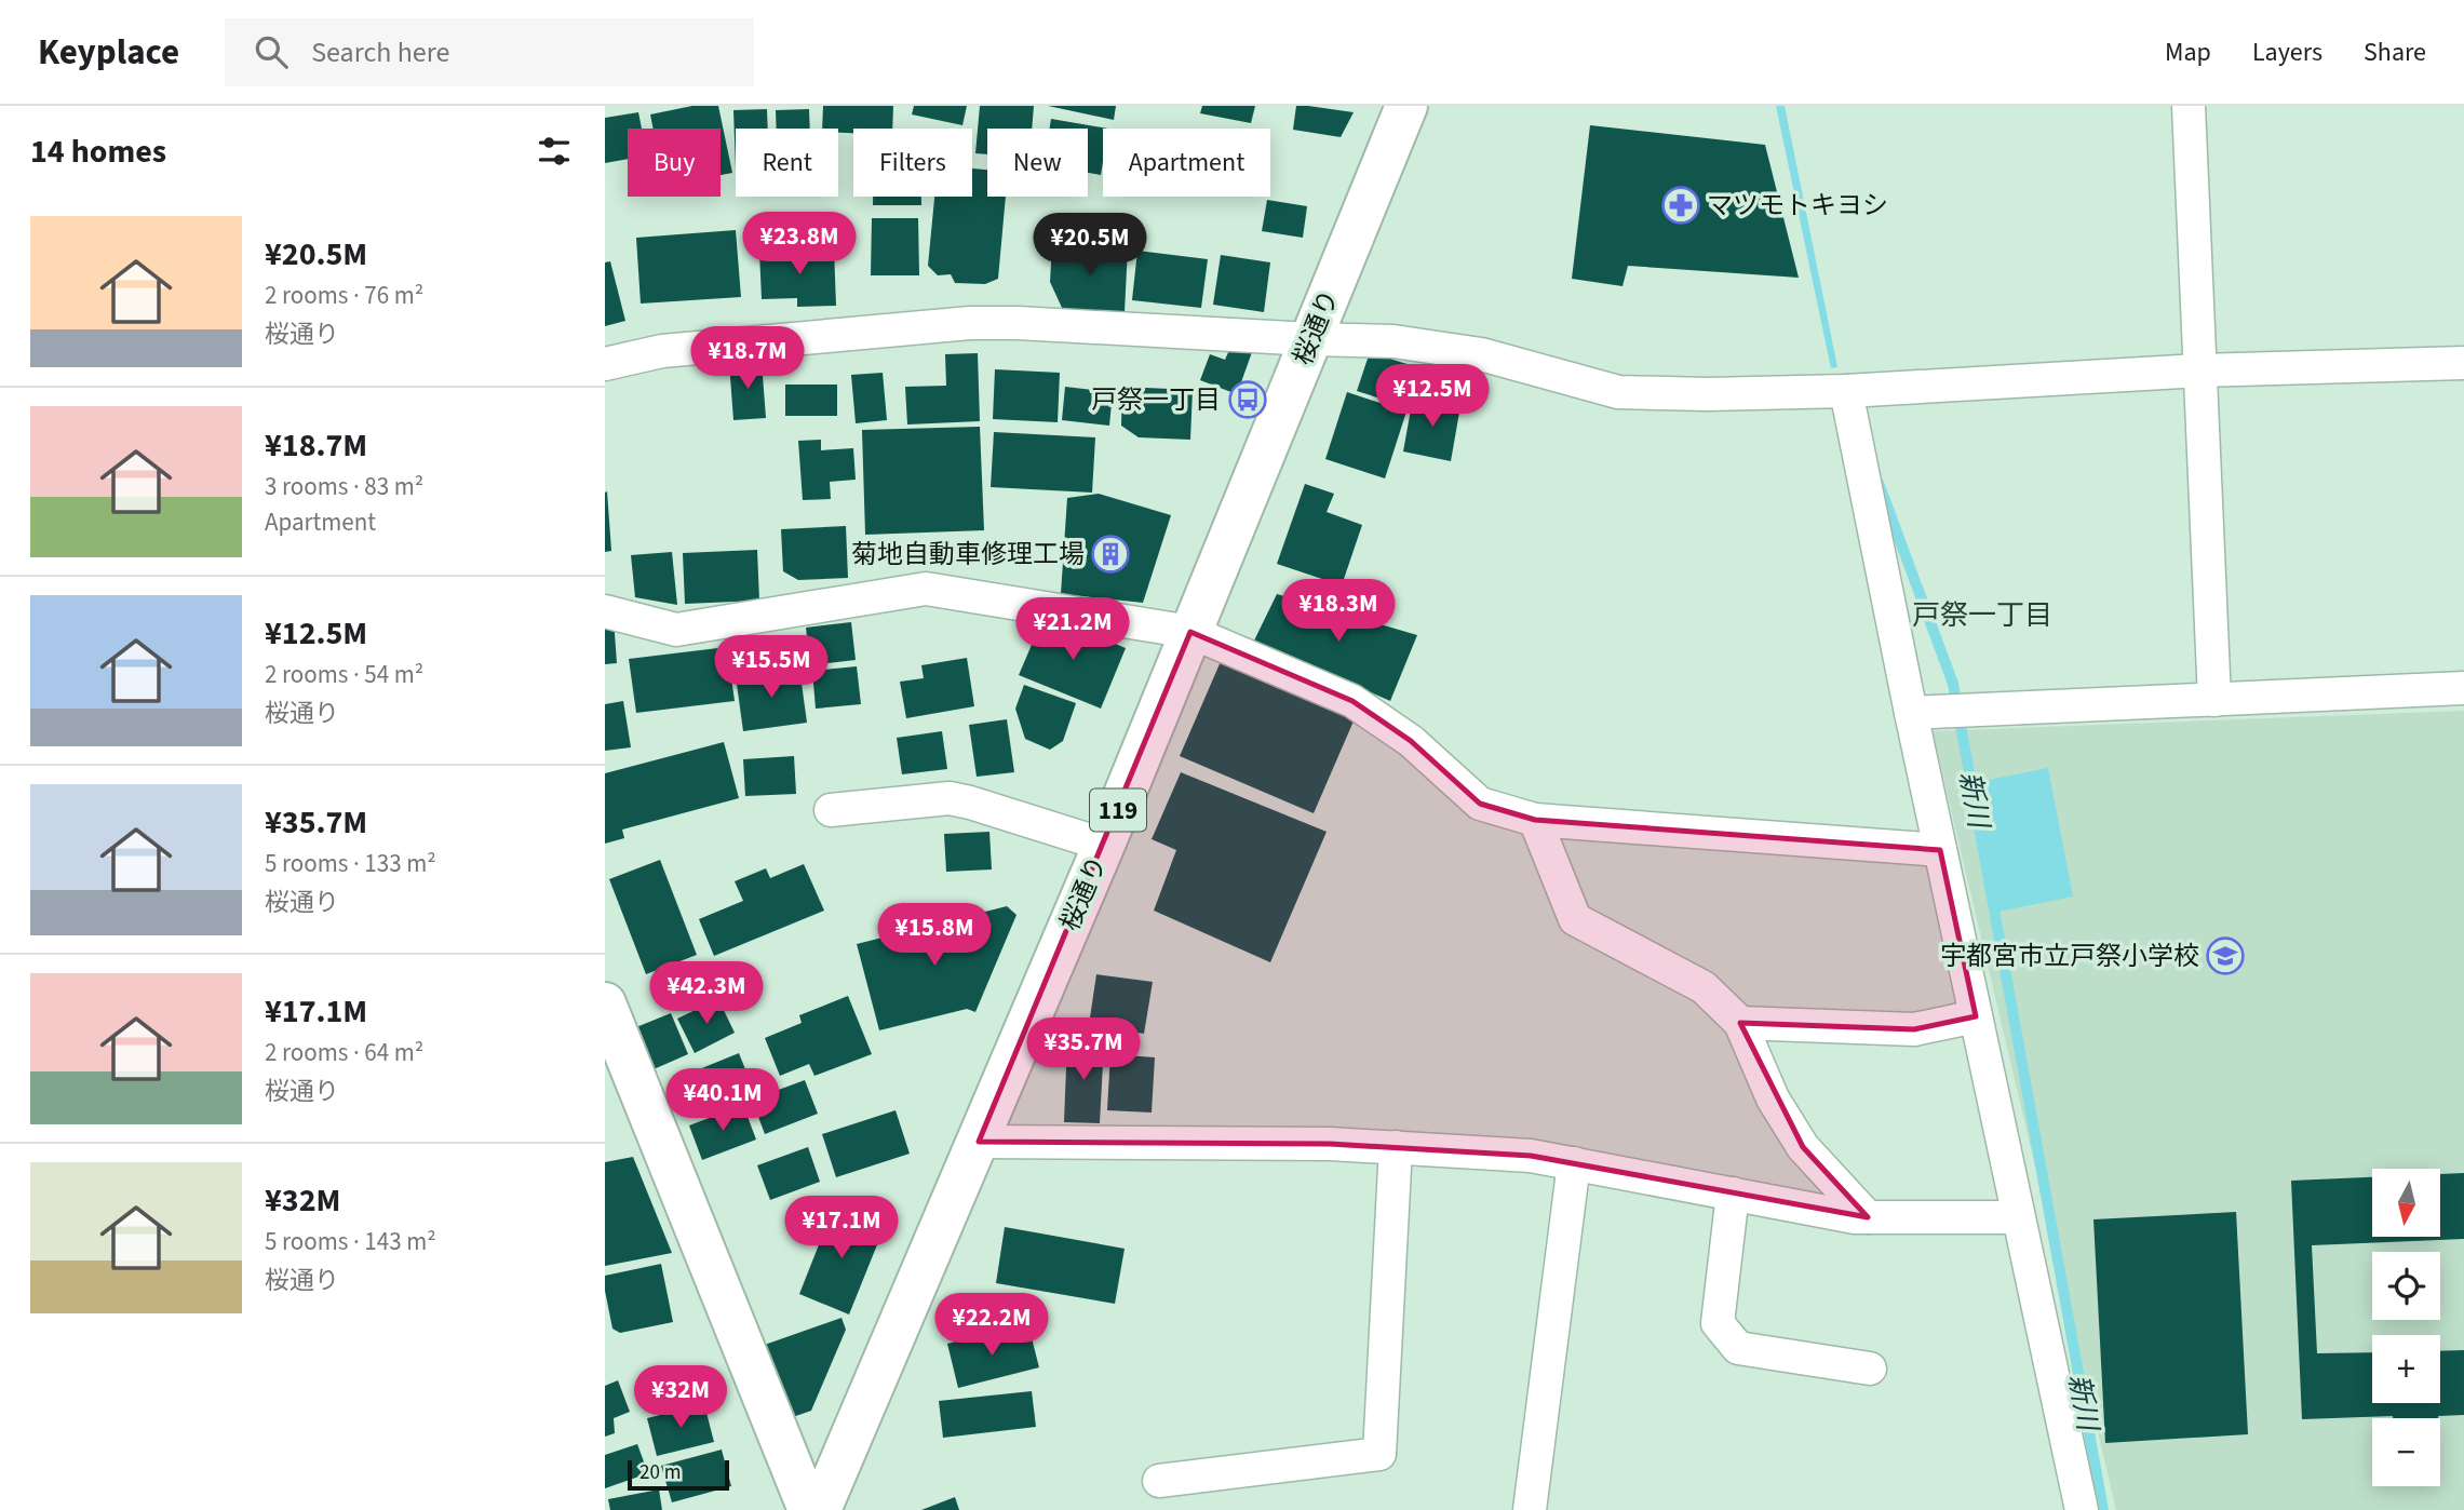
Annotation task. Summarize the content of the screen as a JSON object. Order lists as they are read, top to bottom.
{
  "streets": {
    "main road": ["桜通り", "119"]
  },
  "districts": ["戸祭一丁目"],
  "water": ["新川"],
  "places": {
    "pharmacy": ["マツモトキヨシ"],
    "bus stop": ["戸祭一丁目"],
    "building": ["菊地自動車修理工場"],
    "school or university": ["宇都宮市立戸祭小学校"]
  },
  "scale_bar": "20 m",
  "north": "bottom",
  "page": {
    "header": "Keyplace",
    "search": "Search here",
    "nav": ["Map", "Layers", "Share"],
    "heading": "14 homes",
    "chip": [
      "Buy",
      "Rent",
      "Filters",
      "New",
      "Apartment"
    ],
    "list": [
      {
        "name": "¥20.5M",
        "note": "2 rooms · 76 m² · 桜通り"
      },
      {
        "name": "¥18.7M",
        "note": "3 rooms · 83 m² · Apartment"
      },
      {
        "name": "¥12.5M",
        "note": "2 rooms · 54 m² · 桜通り"
      },
      {
        "name": "¥35.7M",
        "note": "5 rooms · 133 m² · 桜通り"
      },
      {
        "name": "¥17.1M",
        "note": "2 rooms · 64 m² · 桜通り"
      },
      {
        "name": "¥32M",
        "note": "5 rooms · 143 m² · 桜通り"
      }
    ],
    "price": [
      "¥23.8M",
      "¥20.5M",
      "¥18.7M",
      "¥12.5M",
      "¥18.3M",
      "¥21.2M",
      "¥15.5M",
      "¥15.8M",
      "¥42.3M",
      "¥35.7M",
      "¥40.1M",
      "¥17.1M",
      "¥22.2M",
      "¥32M"
    ],
    "map_buttons": ["+", "−"],
    "scale": "20 m"
  }
}
